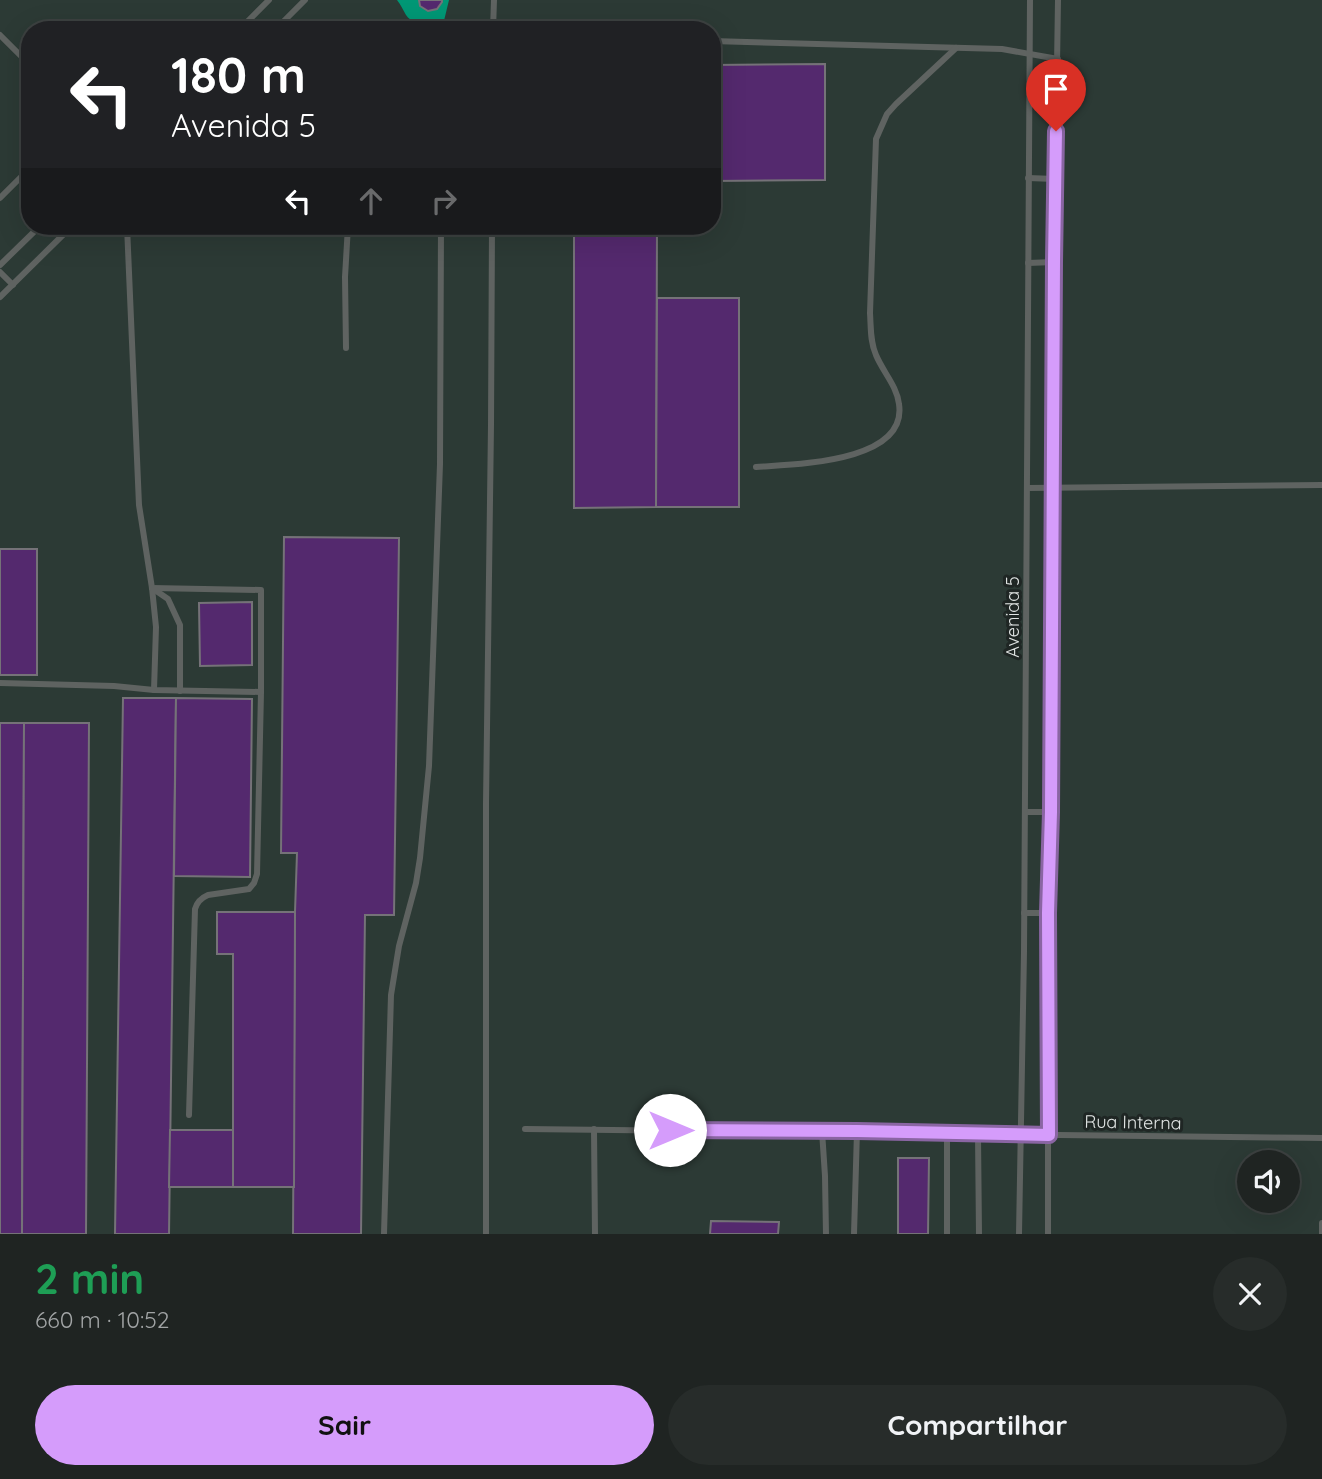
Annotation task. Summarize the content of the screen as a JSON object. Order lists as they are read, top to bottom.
{
  "streets": {
    "lane": ["Avenida 5", "Rua Interna"]
  },
  "crossings": [
    ["Avenida 5", "Rua Interna"]
  ],
  "page": {
    "turn": ["180 m", "Avenida 5"],
    "heading": ["2 min", "660 m · 10:52"],
    "buttons": ["Sair", "Compartilhar"]
  }
}
